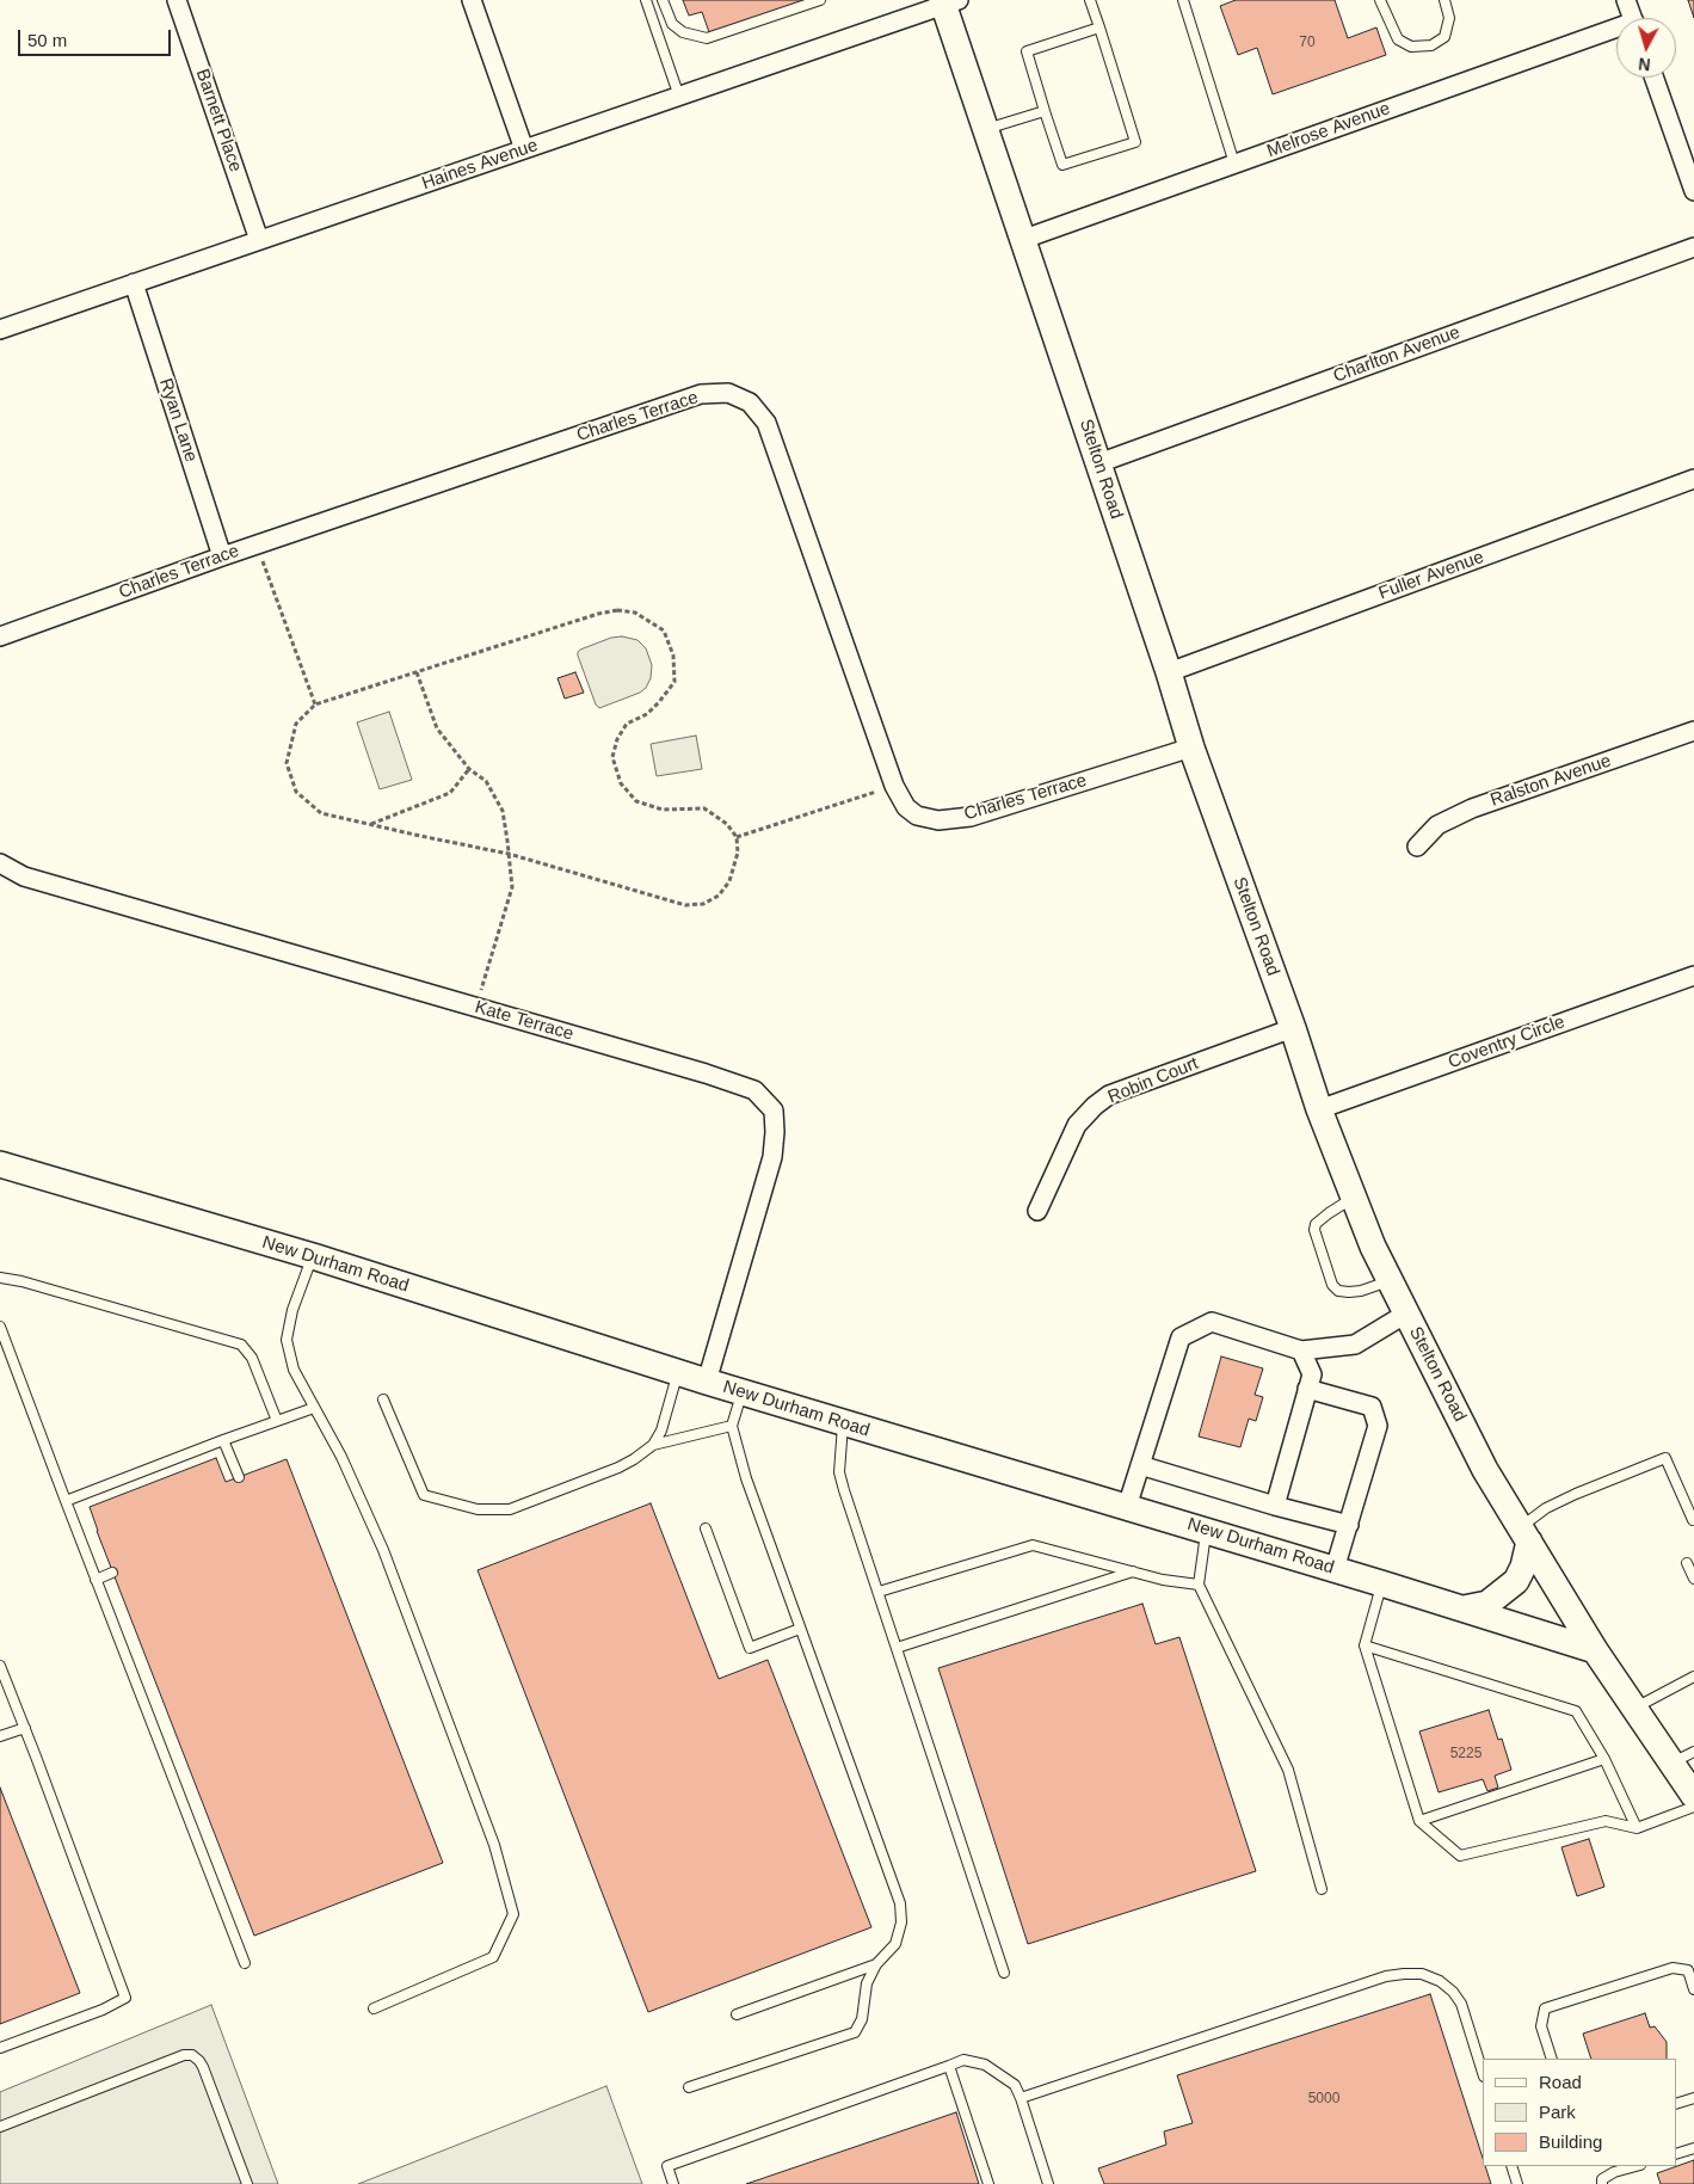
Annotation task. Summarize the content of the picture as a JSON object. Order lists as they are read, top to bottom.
{
  "streets": {
    "main road": ["Stelton Road", "New Durham Road"],
    "street": [
      "Barnett Place",
      "Melrose Avenue",
      "Haines Avenue",
      "Charlton Avenue",
      "Charles Terrace",
      "Ryan Lane",
      "Fuller Avenue",
      "Ralston Avenue",
      "Kate Terrace",
      "Coventry Circle",
      "Robin Court"
    ]
  },
  "crossings": [
    ["Barnett Place", "Haines Avenue"],
    ["Melrose Avenue", "Stelton Road"],
    ["Haines Avenue", "Ryan Lane"],
    ["Haines Avenue", "Stelton Road"],
    ["Charlton Avenue", "Stelton Road"],
    ["Charles Terrace", "Ryan Lane"],
    ["Charles Terrace", "Stelton Road"],
    ["Stelton Road", "Fuller Avenue"],
    ["Stelton Road", "Coventry Circle"],
    ["Stelton Road", "Robin Court"],
    ["Stelton Road", "New Durham Road"],
    ["Kate Terrace", "New Durham Road"]
  ],
  "house_numbers": ["70", "5225", "5000"],
  "legend": ["Road", "Park", "Building"],
  "scale_bar": "50 m",
  "north": "bottom"
}
